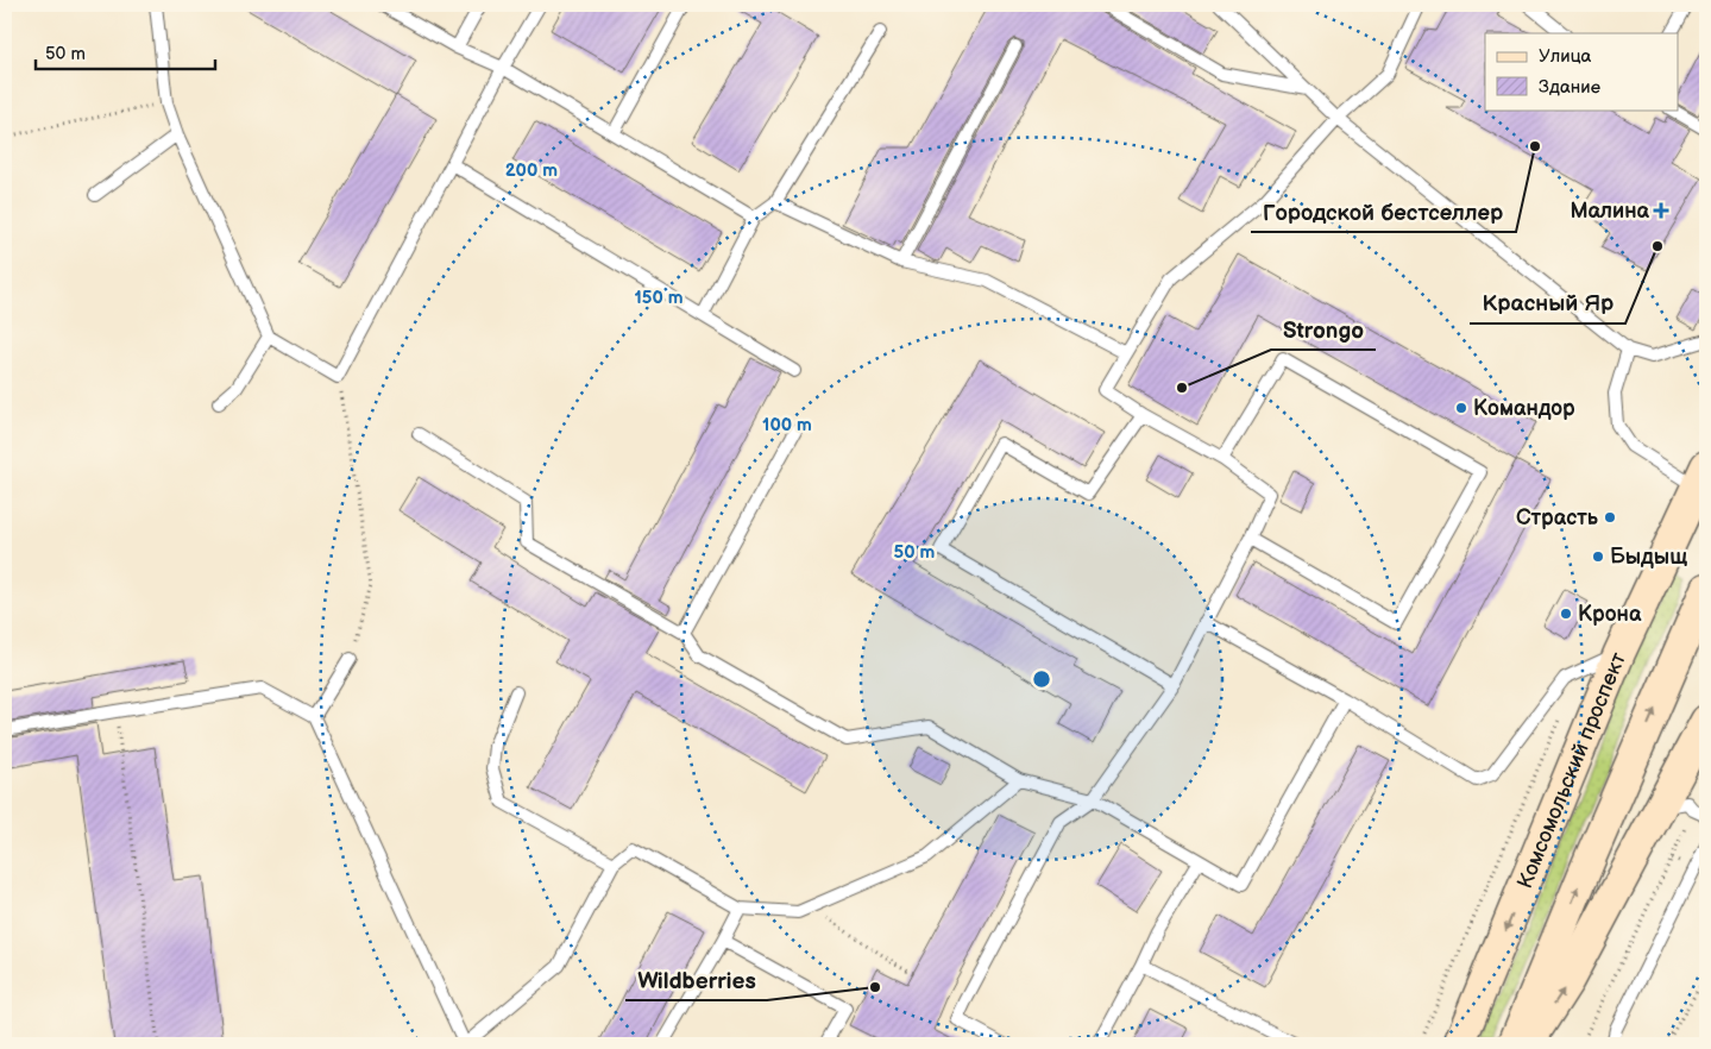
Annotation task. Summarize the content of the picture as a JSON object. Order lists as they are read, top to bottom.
{
  "streets": {
    "main road": ["Комсомольский проспект"]
  },
  "places": {
    "other": [
      "Городской бестселлер",
      "Красный Яр",
      "Strongo",
      "Командор",
      "Страсть",
      "Быдыщ",
      "Крона",
      "Wildberries"
    ],
    "health": ["Малина"]
  },
  "legend": ["Улица", "Здание"],
  "scale_bar": "50 m",
  "rings": [
    "200 m",
    "150 m",
    "100 m",
    "50 m"
  ]
}
